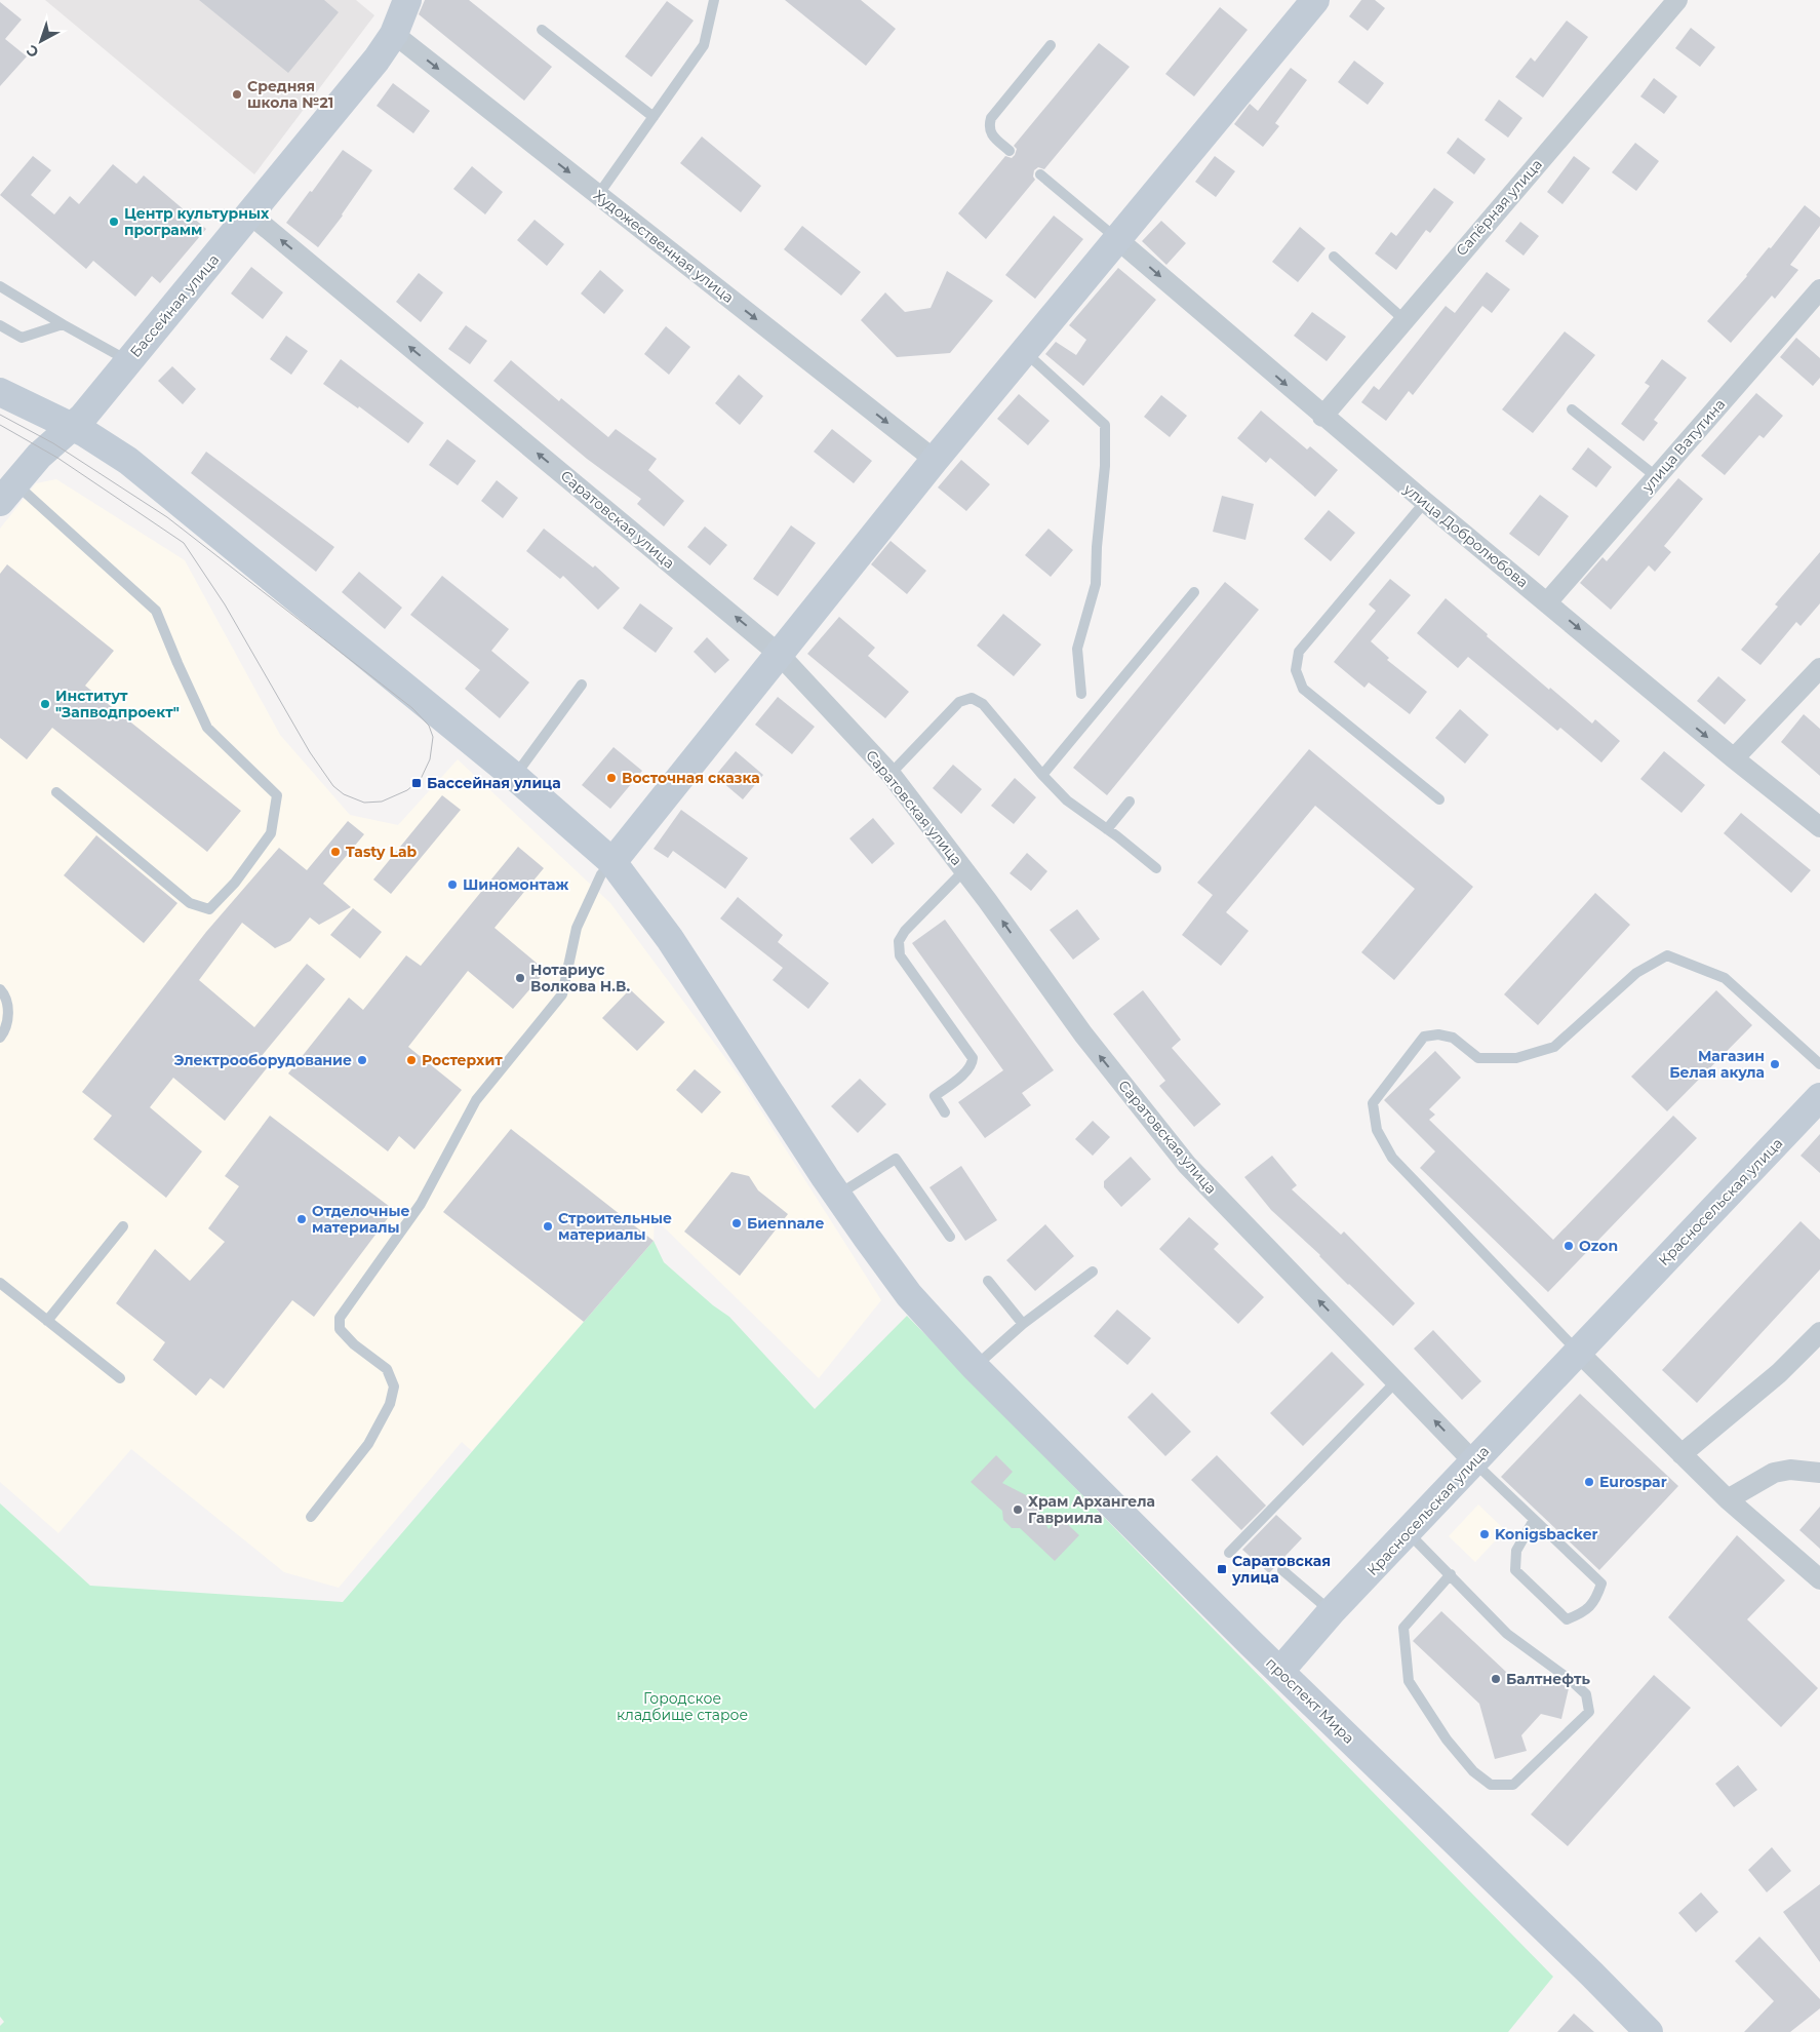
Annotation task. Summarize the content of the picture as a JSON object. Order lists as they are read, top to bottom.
{
  "streets": {
    "main road": ["Бассейная улица", "Красносельская улица", "проспект Мира"],
    "street": [
      "Сапёрная улица",
      "Художественная улица",
      "улица Ватутина",
      "Саратовская улица",
      "улица Добролюбова"
    ]
  },
  "crossings": [
    ["Сапёрная улица", "улица Добролюбова"],
    ["Художественная улица", "Бассейная улица"],
    ["Бассейная улица", "Саратовская улица"],
    ["Бассейная улица", "проспект Мира"],
    ["улица Ватутина", "улица Добролюбова"],
    ["Саратовская улица", "Красносельская улица"],
    ["Красносельская улица", "проспект Мира"]
  ],
  "one_way": ["Художественная улица", "Саратовская улица", "улица Добролюбова"],
  "parks": ["Городское кладбище старое"],
  "places": {
    "other": [
      "Средняя школа №21",
      "Центр культурных программ",
      "Институт \"Запводпроект\"",
      "Восточная сказка",
      "Tasty Lab",
      "Шиномонтаж",
      "Нотариус Волкова Н.В.",
      "Электрооборудование",
      "Ростерхит",
      "Магазин Белая акула",
      "Отделочные материалы",
      "Биеnnале",
      "Строительные материалы",
      "Ozon",
      "Eurospar",
      "Храм Архангела Гавриила",
      "Konigsbacker",
      "Балтнефть"
    ],
    "transit": ["Бассейная улица", "Саратовская улица"]
  },
  "north": "bottom left"
}
